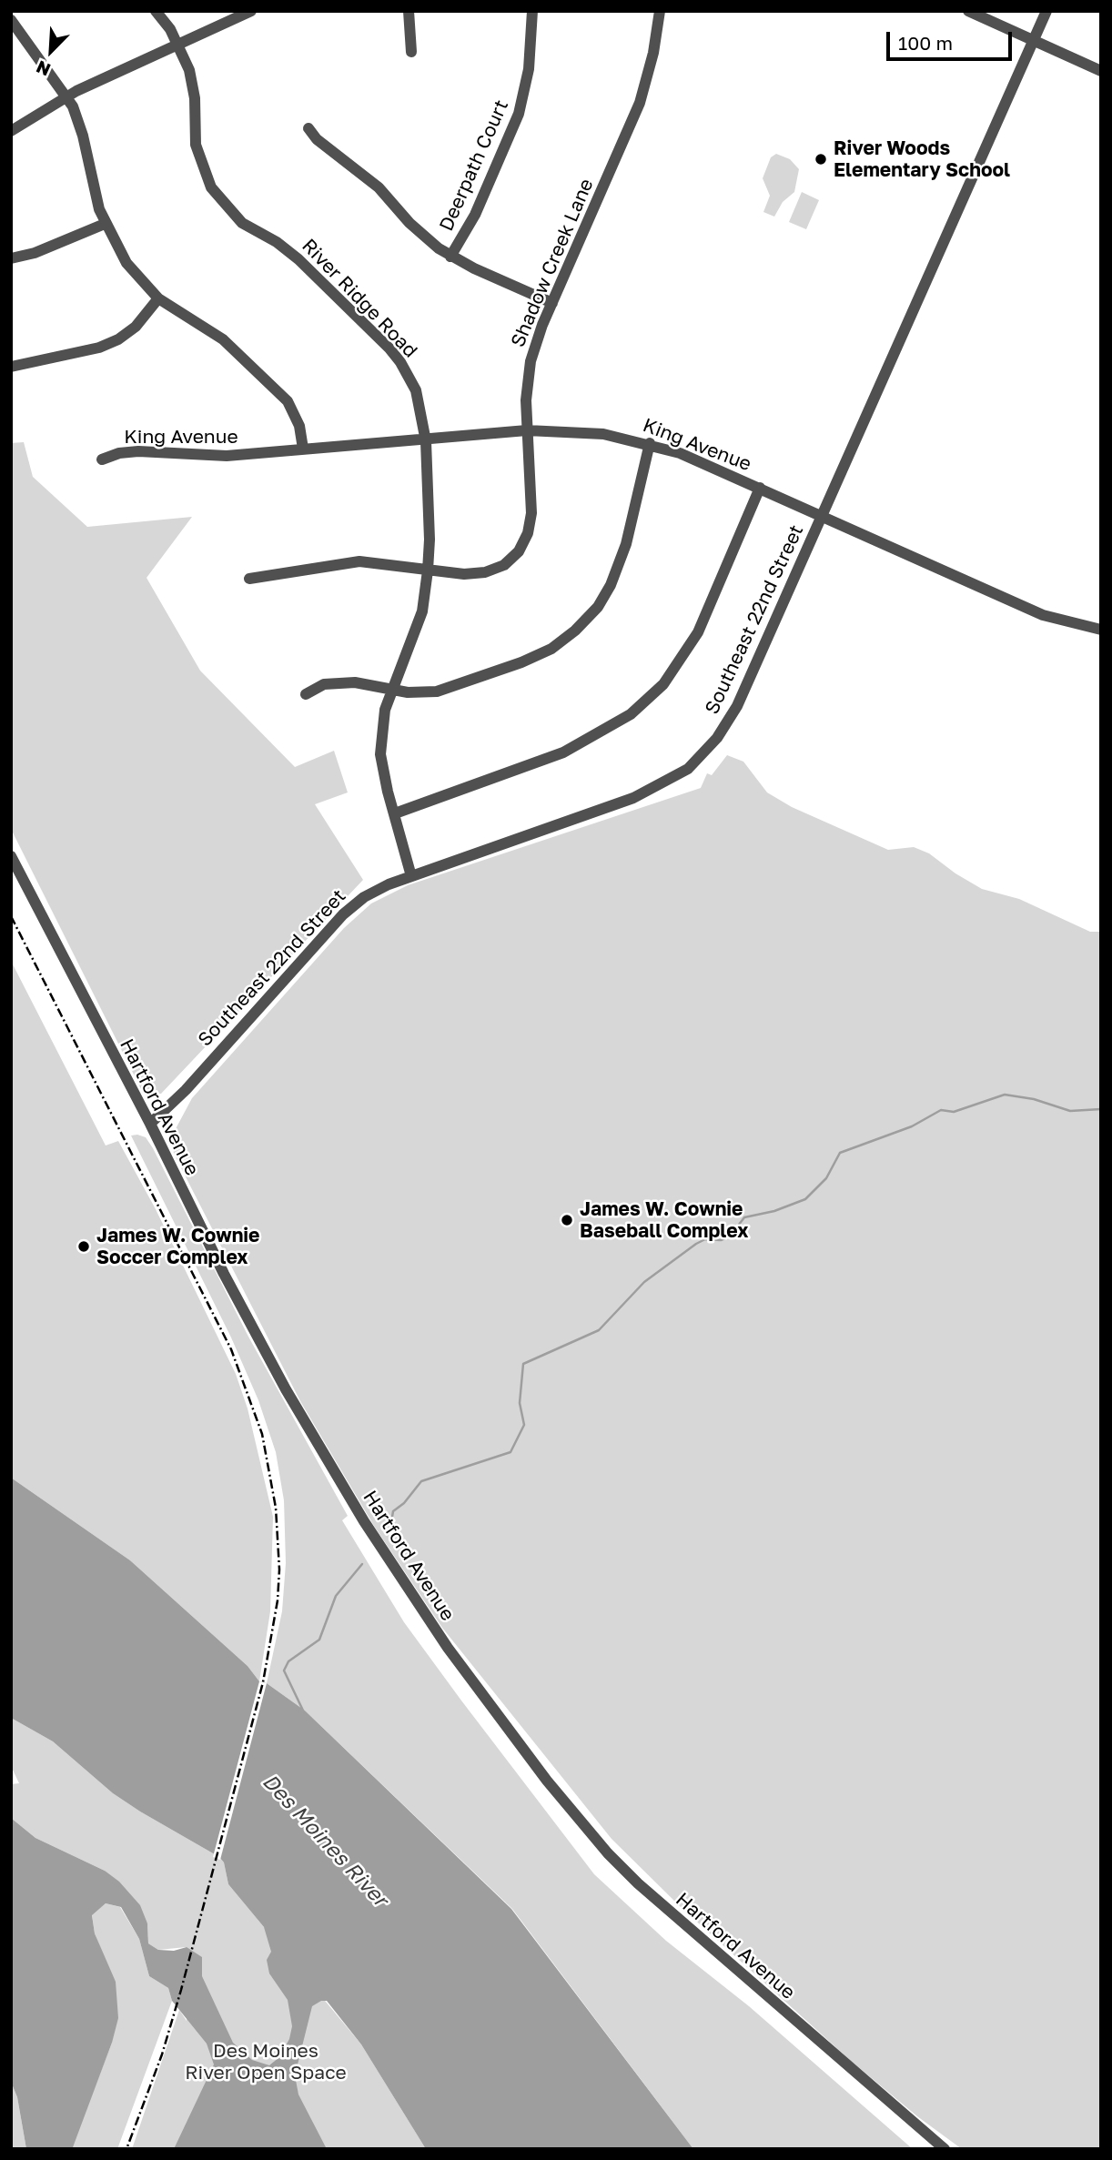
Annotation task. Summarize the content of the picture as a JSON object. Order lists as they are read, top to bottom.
{
  "streets": {
    "street": [
      "Deerpath Court",
      "Shadow Creek Lane",
      "River Ridge Road",
      "King Avenue",
      "Southeast 22nd Street",
      "Hartford Avenue"
    ]
  },
  "crossings": [
    ["Shadow Creek Lane", "River Ridge Road"],
    ["Shadow Creek Lane", "King Avenue"],
    ["River Ridge Road", "King Avenue"],
    ["River Ridge Road", "Southeast 22nd Street"],
    ["King Avenue", "Southeast 22nd Street"],
    ["Southeast 22nd Street", "Hartford Avenue"]
  ],
  "water": ["Des Moines River"],
  "parks": ["Des Moines River Open Space"],
  "places": ["River Woods Elementary School", "James W. Cownie Baseball Complex", "James W. Cownie Soccer Complex"],
  "scale_bar": "100 m",
  "north": "bottom left"
}
